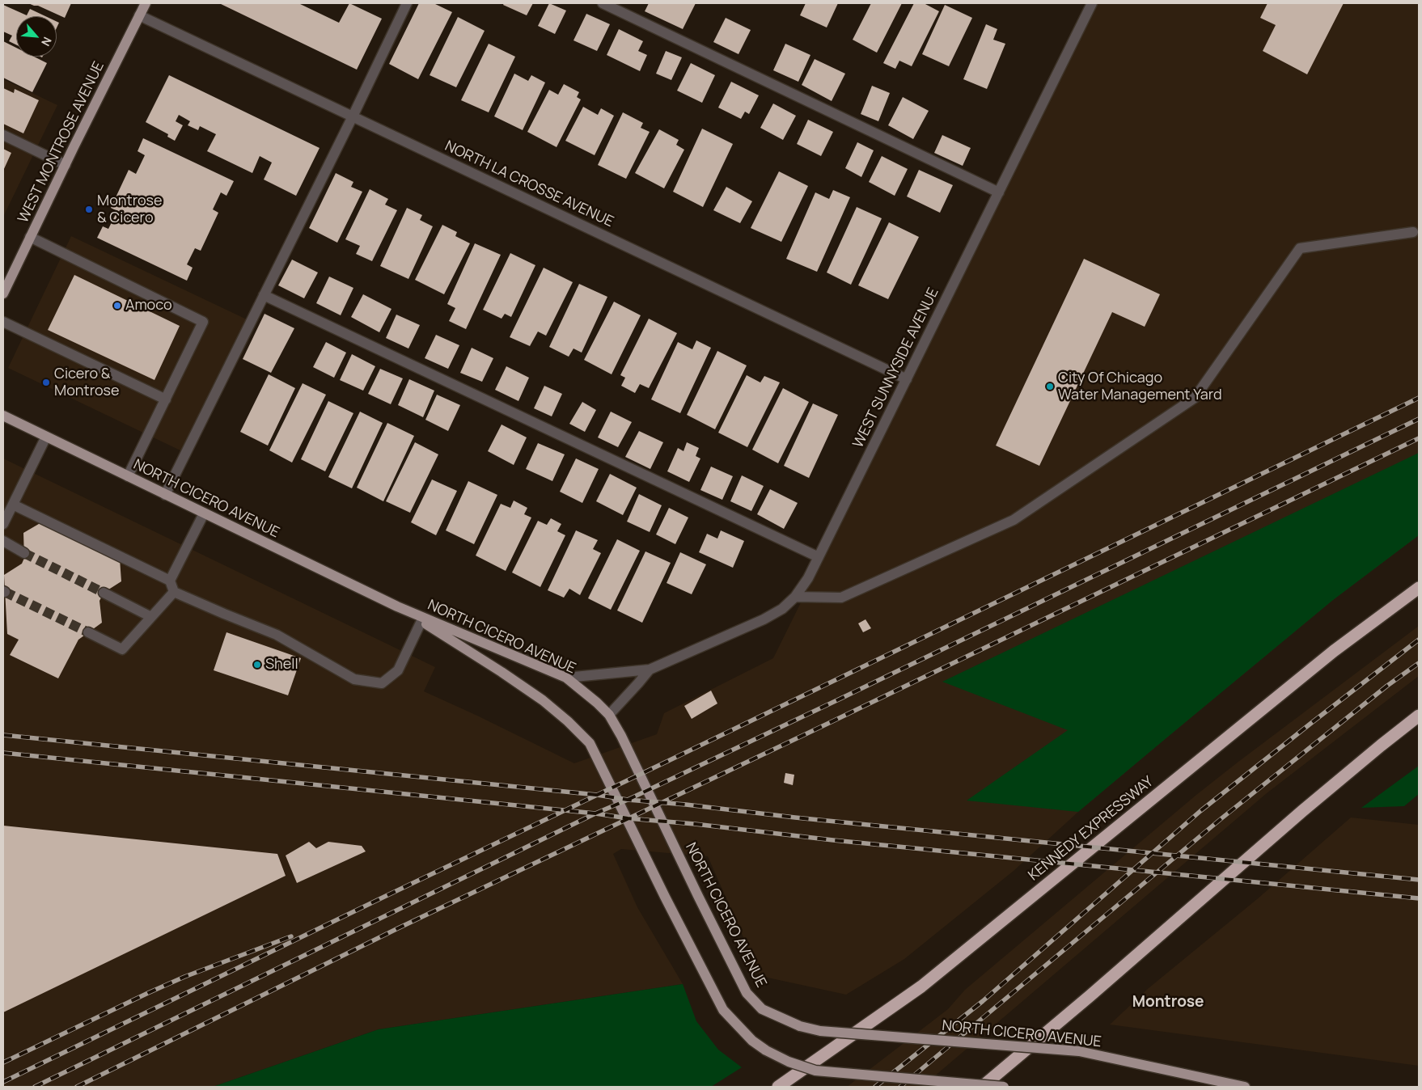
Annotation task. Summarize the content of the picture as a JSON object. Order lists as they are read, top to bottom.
{
  "streets": {
    "highway": ["KENNEDY EXPRESSWAY"],
    "main road": ["WEST MONTROSE AVENUE", "NORTH CICERO AVENUE"],
    "street": ["NORTH LA CROSSE AVENUE", "WEST SUNNYSIDE AVENUE"]
  },
  "crossings": [
    ["WEST MONTROSE AVENUE", "NORTH LA CROSSE AVENUE"],
    ["NORTH LA CROSSE AVENUE", "WEST SUNNYSIDE AVENUE"],
    ["WEST SUNNYSIDE AVENUE", "NORTH CICERO AVENUE"]
  ],
  "districts": ["Montrose"],
  "places": [
    "Montrose & Cicero",
    "Amoco",
    "Cicero & Montrose",
    "City Of Chicago Water Management Yard",
    "Shell"
  ],
  "north": "bottom right"
}
